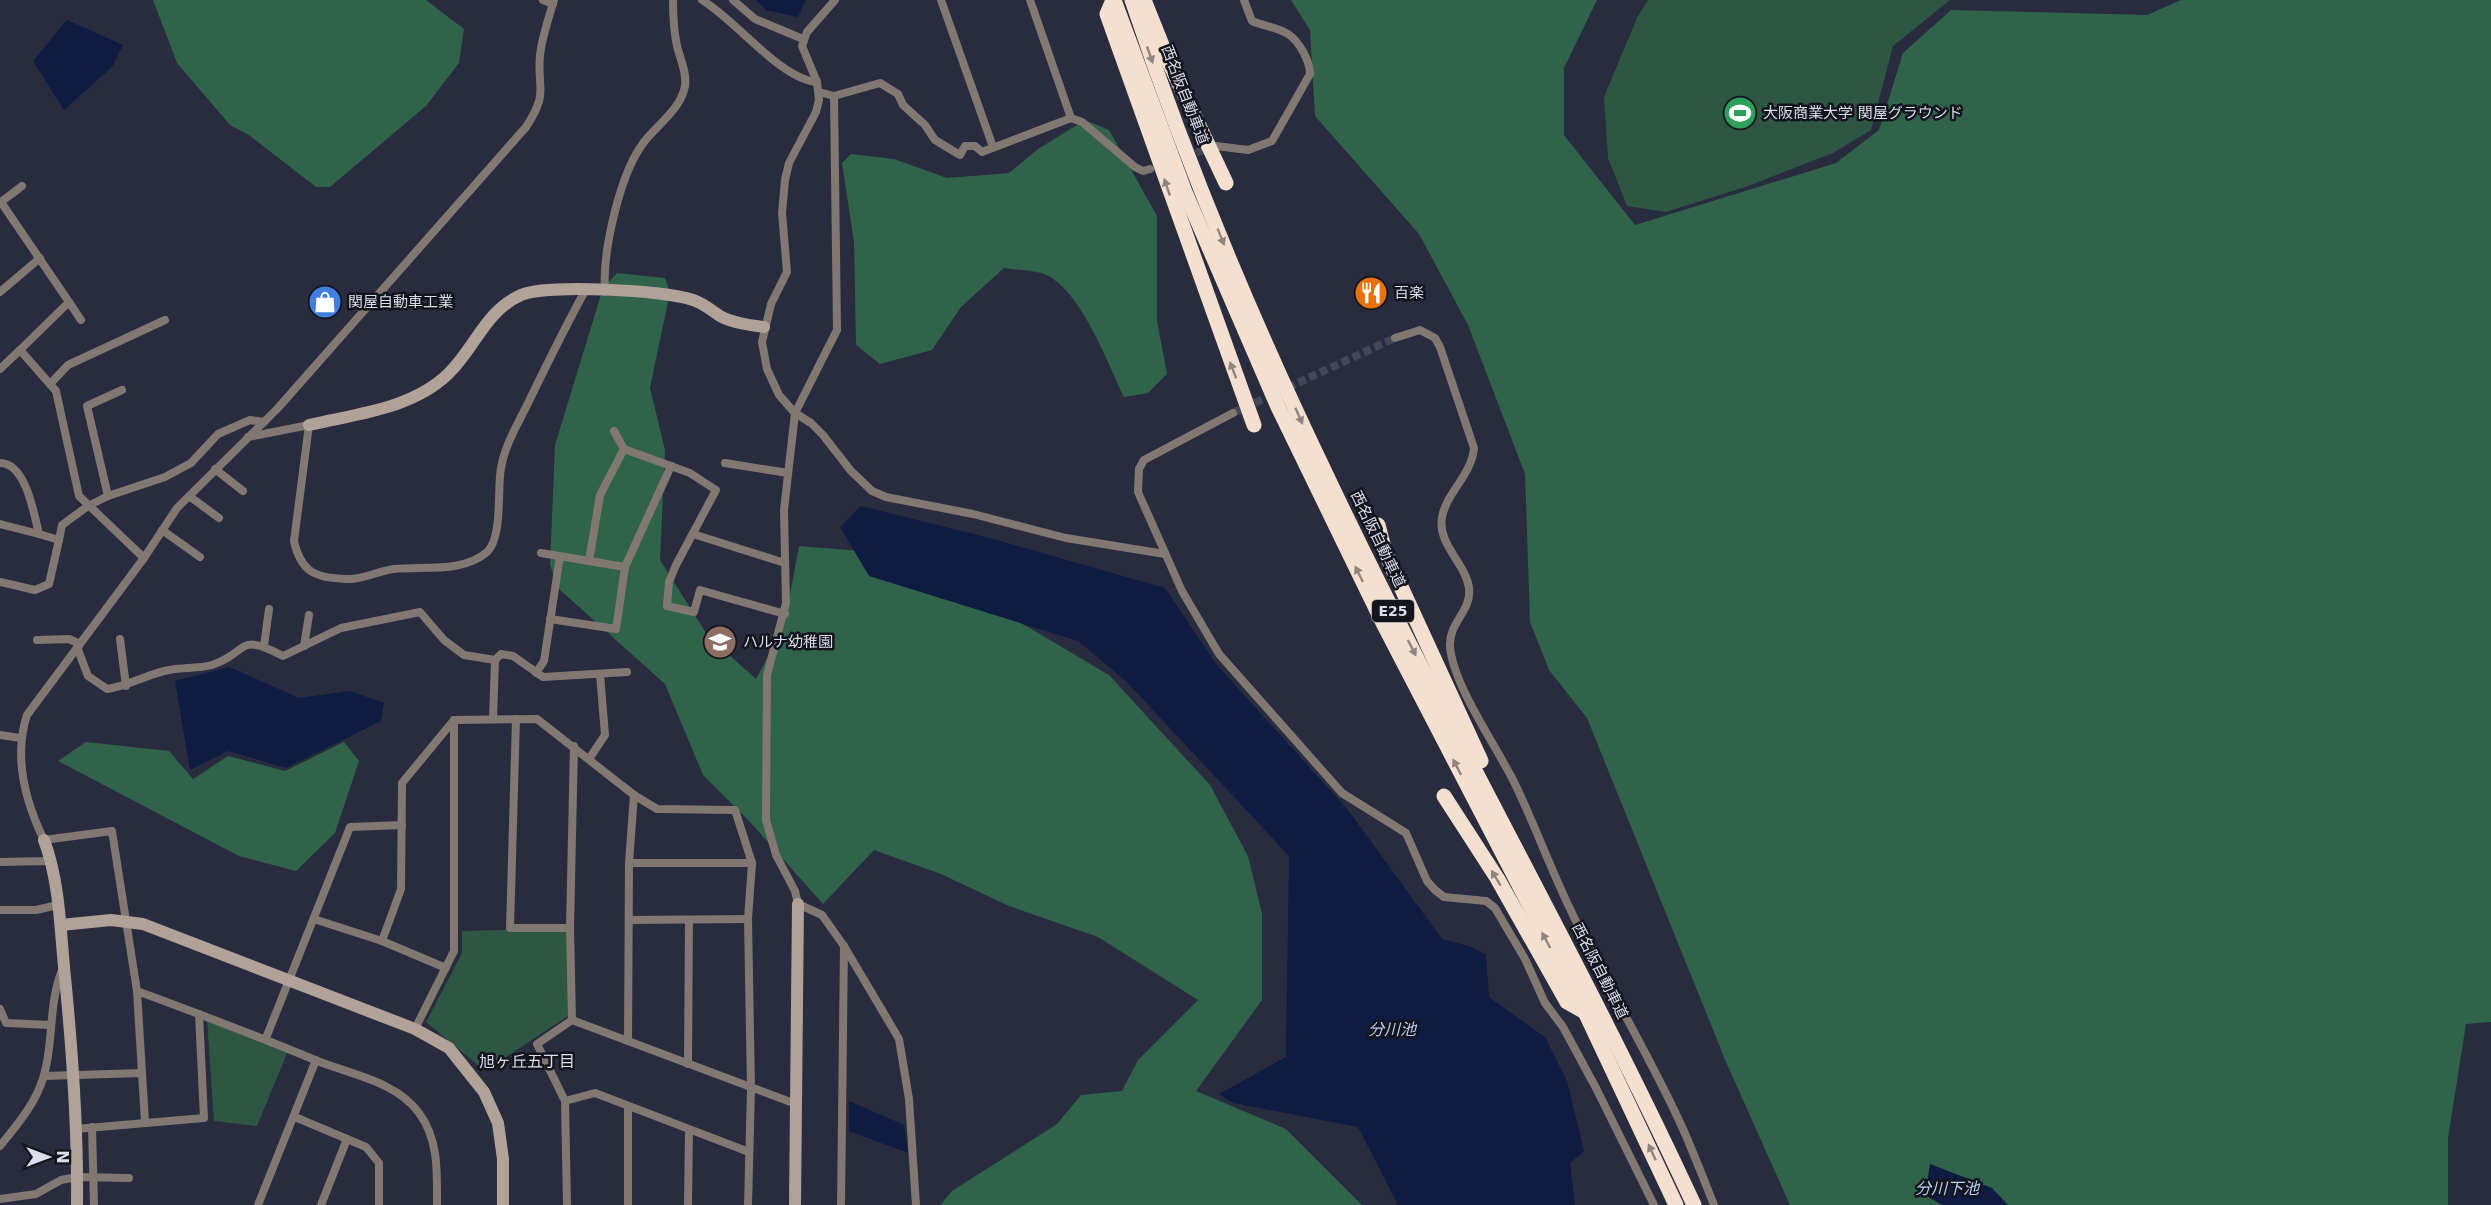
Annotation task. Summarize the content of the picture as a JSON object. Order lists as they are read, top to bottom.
{
  "streets": {
    "highway": ["西名阪自動車道", "E25"]
  },
  "districts": ["旭ヶ丘五丁目"],
  "water": ["分川池", "分川下池"],
  "places": {
    "sports": ["大阪商業大学 関屋グラウンド"],
    "restaurant": ["百楽"],
    "shop": ["関屋自動車工業"],
    "school or university": ["ハルナ幼稚園"]
  },
  "north": "right"
}
